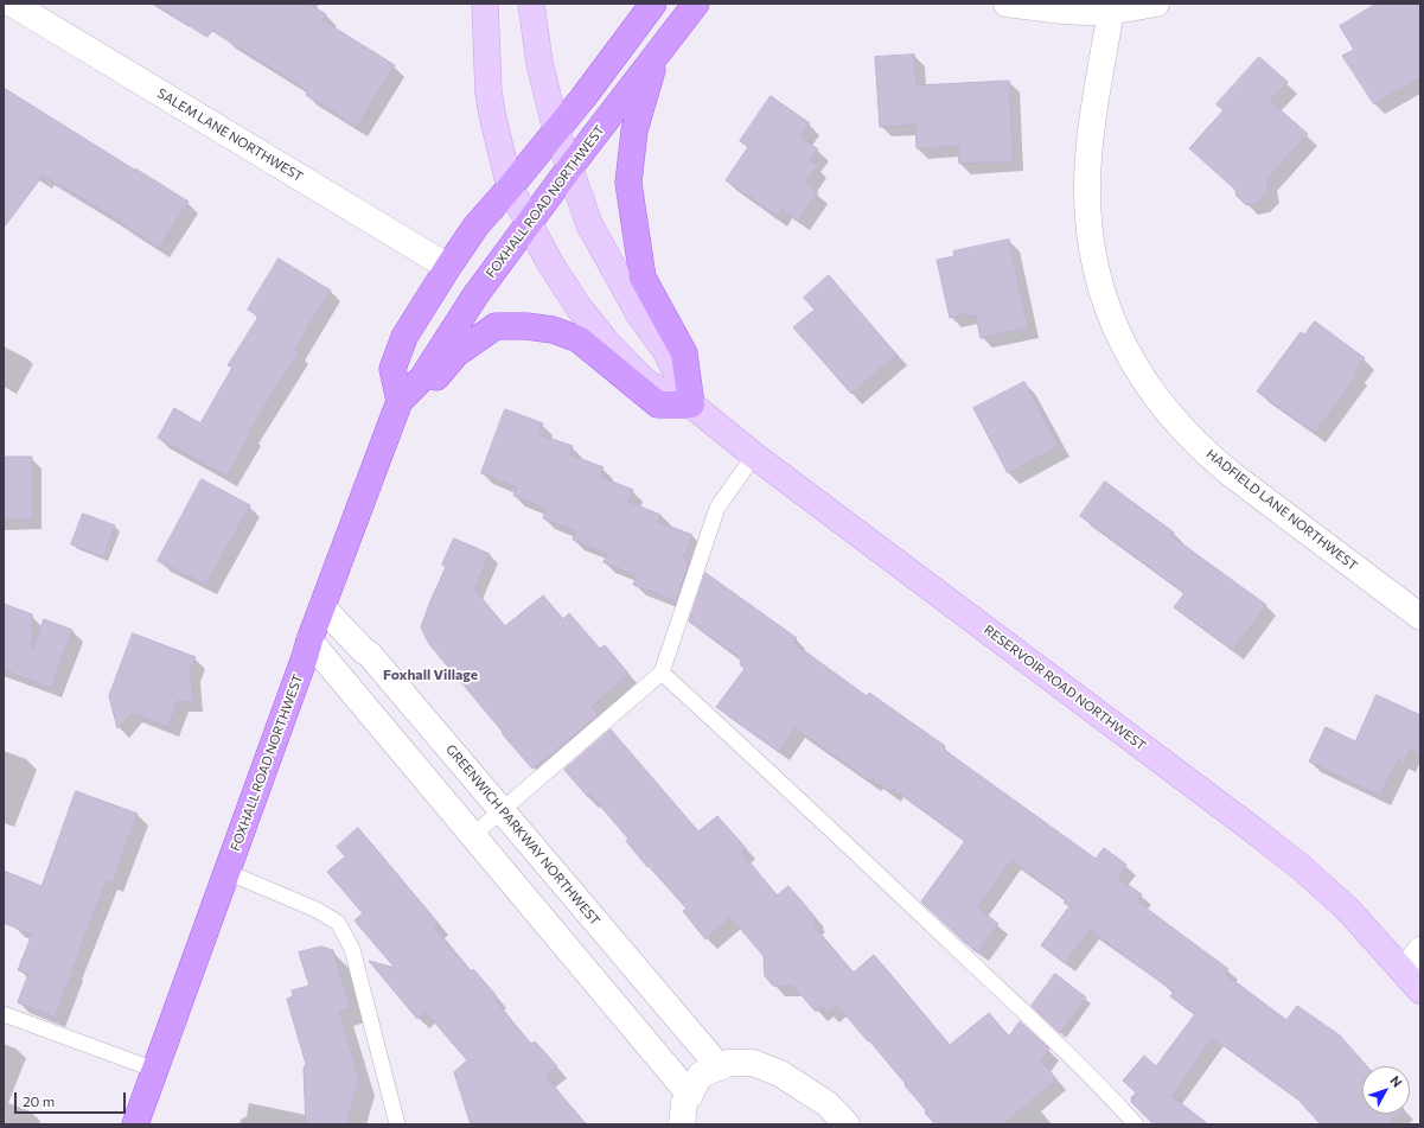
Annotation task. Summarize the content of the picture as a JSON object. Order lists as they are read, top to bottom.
{
  "streets": {
    "main road": ["FOXHALL ROAD NORTHWEST", "RESERVOIR ROAD NORTHWEST"],
    "street": ["SALEM LANE NORTHWEST", "HADFIELD LANE NORTHWEST", "GREENWICH PARKWAY NORTHWEST"]
  },
  "crossings": [
    ["FOXHALL ROAD NORTHWEST", "RESERVOIR ROAD NORTHWEST"],
    ["FOXHALL ROAD NORTHWEST", "GREENWICH PARKWAY NORTHWEST"]
  ],
  "districts": ["Foxhall Village"],
  "scale_bar": "20 m",
  "north": "top right"
}
